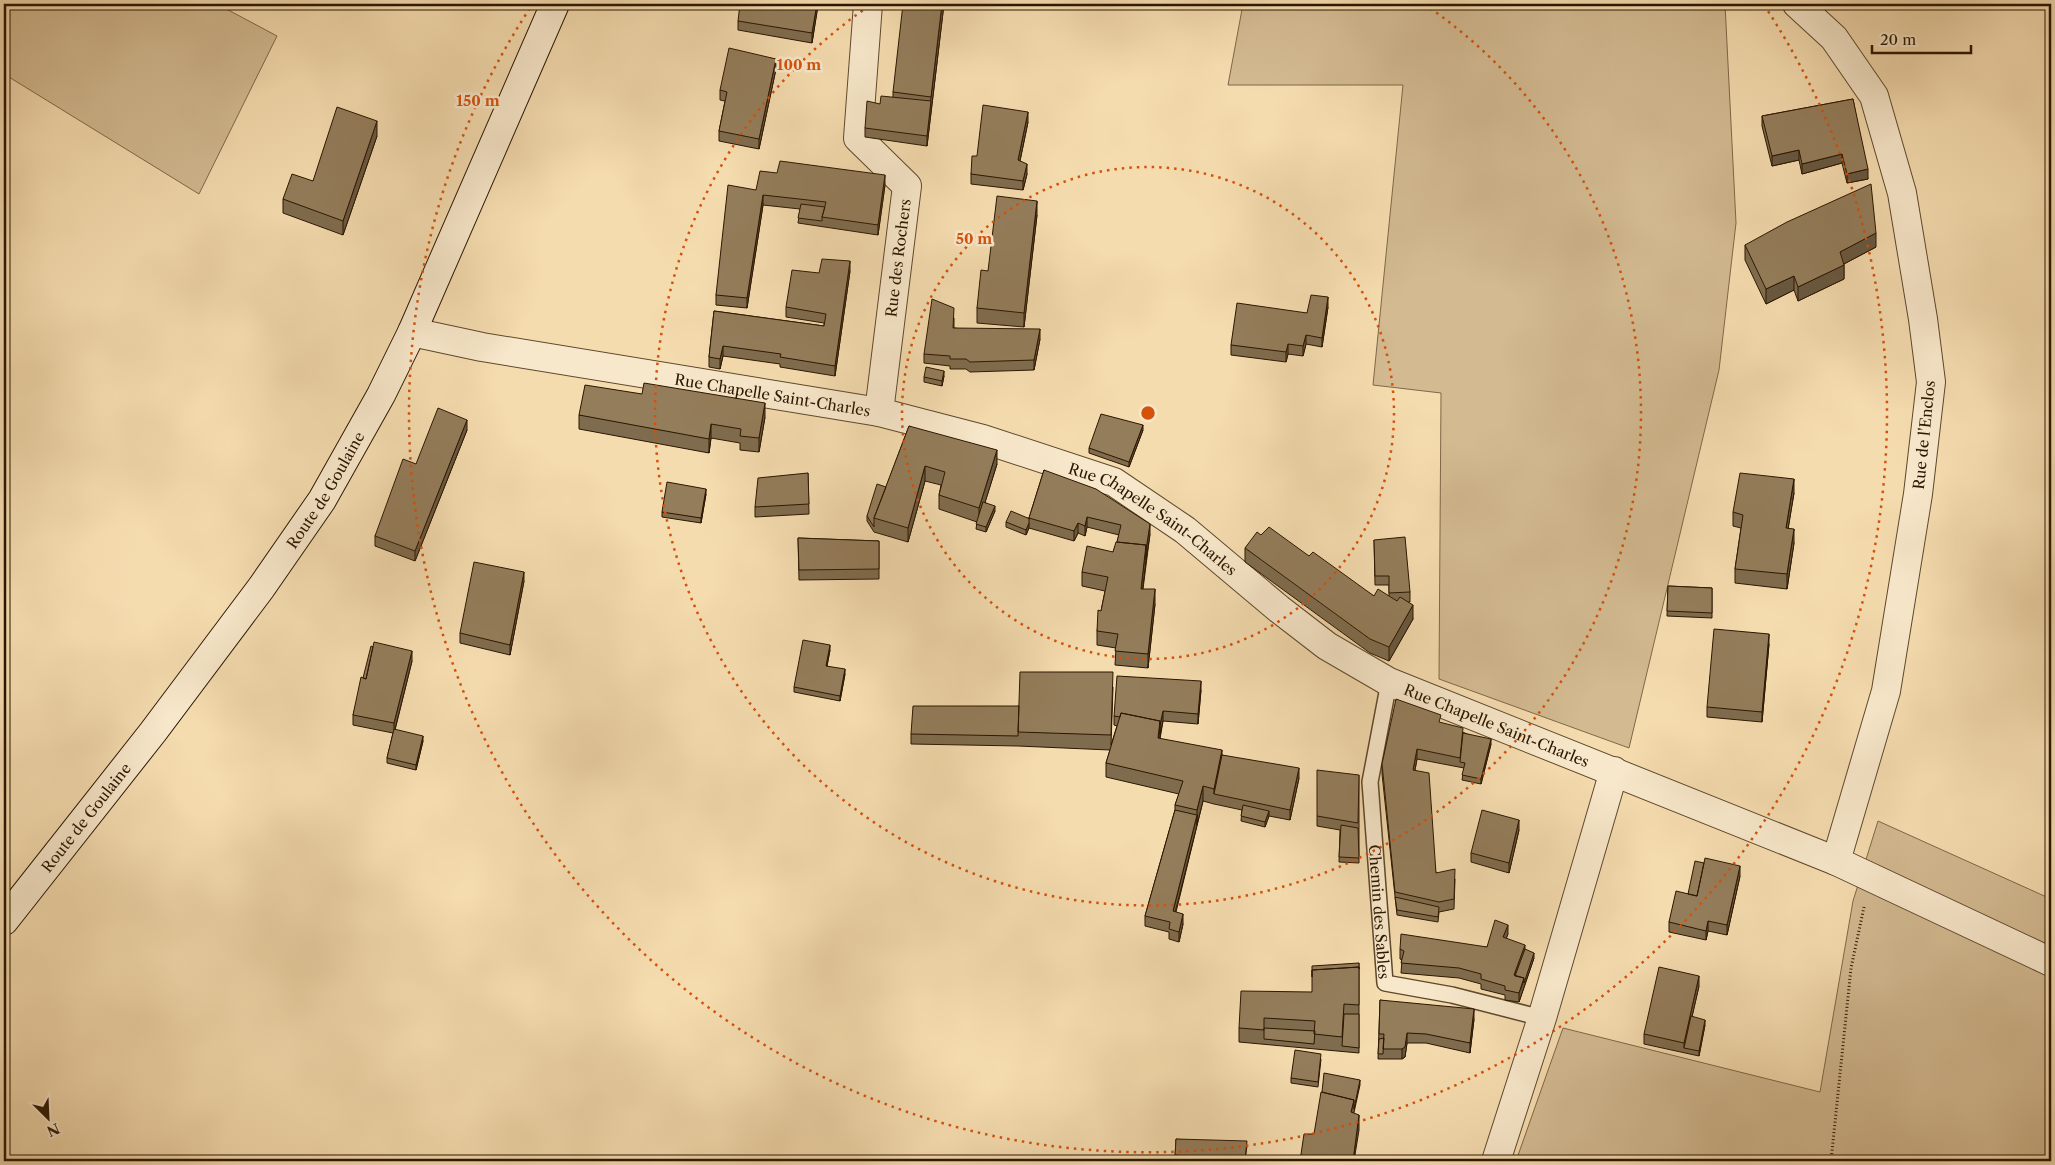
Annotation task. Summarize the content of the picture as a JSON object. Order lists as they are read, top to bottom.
{
  "streets": {
    "street": [
      "Rue des Rochers",
      "Rue Chapelle Saint-Charles",
      "Rue de l'Enclos",
      "Route de Goulaine"
    ],
    "lane": ["Chemin des Sables"]
  },
  "crossings": [
    ["Rue des Rochers", "Rue Chapelle Saint-Charles"],
    ["Rue Chapelle Saint-Charles", "Rue de l'Enclos"],
    ["Rue Chapelle Saint-Charles", "Route de Goulaine"],
    ["Rue Chapelle Saint-Charles", "Chemin des Sables"]
  ],
  "scale_bar": "20 m",
  "north": "bottom right",
  "rings": ["100 m", "150 m", "50 m"]
}
